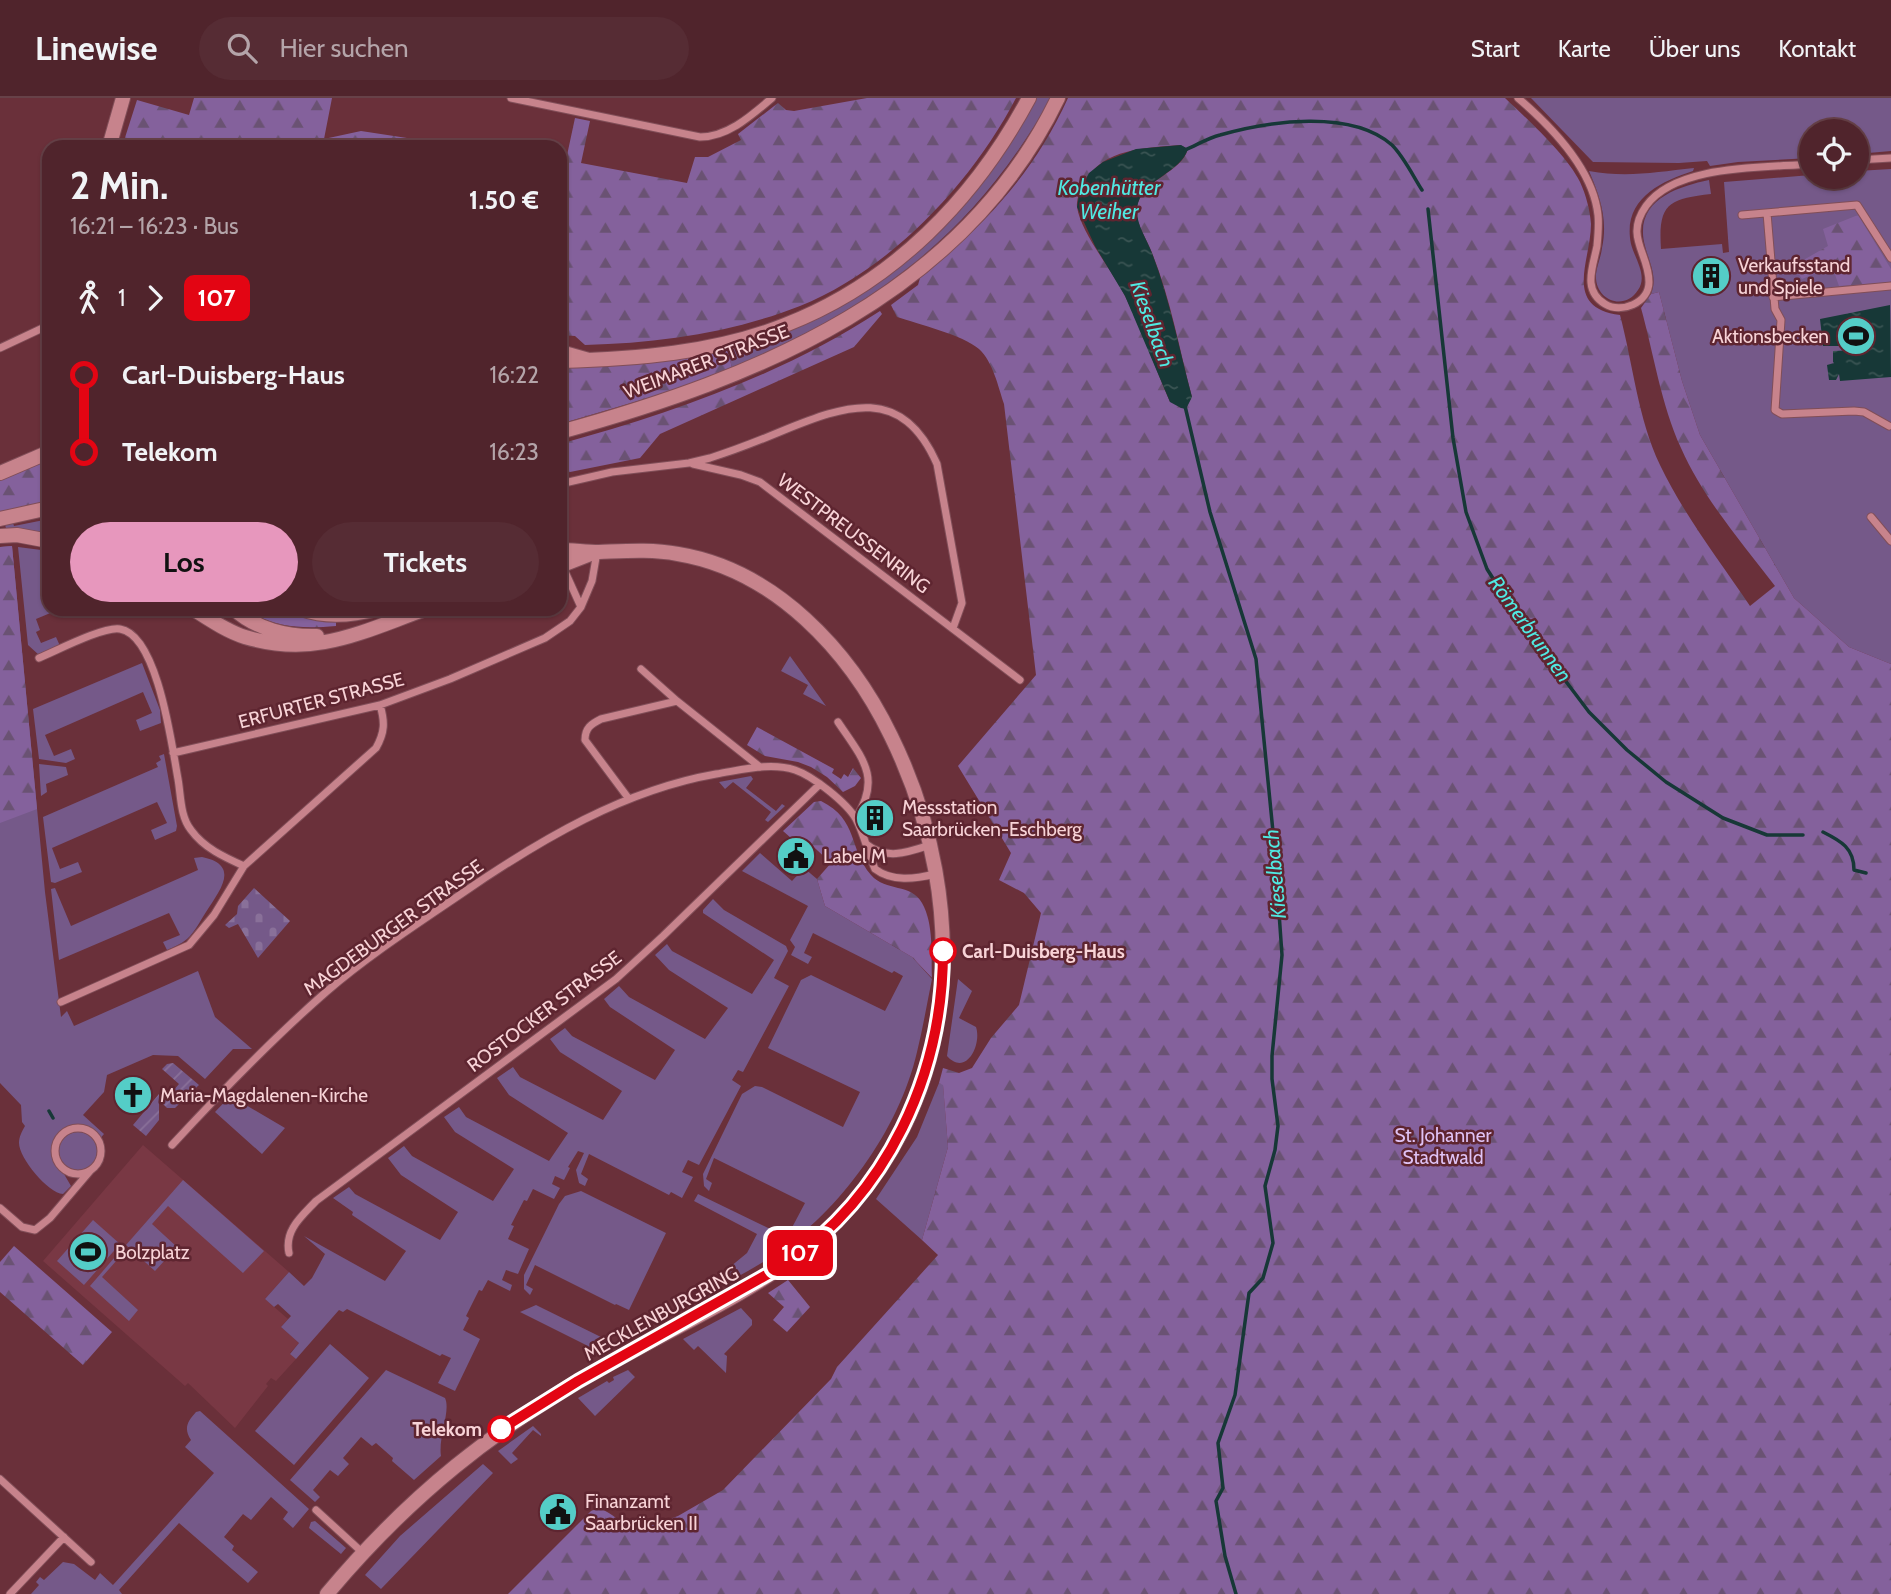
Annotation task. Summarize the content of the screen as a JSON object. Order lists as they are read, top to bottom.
{
  "streets": {
    "street": [
      "WEIMARER STRASSE",
      "WESTPREUSSENRING",
      "ERFURTER STRASSE",
      "MAGDEBURGER STRASSE",
      "ROSTOCKER STRASSE",
      "MECKLENBURGRING"
    ]
  },
  "crossings": [
    ["ERFURTER STRASSE", "MECKLENBURGRING"],
    ["MAGDEBURGER STRASSE", "ROSTOCKER STRASSE"],
    ["MAGDEBURGER STRASSE", "MECKLENBURGRING"]
  ],
  "water": ["Kobenhütter Weiher", "Kieselbach", "Römerbrunnen"],
  "parks": ["St. Johanner Stadtwald"],
  "places": {
    "building": ["Verkaufsstand und Spiele", "Messstation Saarbrücken-Eschberg"],
    "sports": ["Aktionsbecken", "Bolzplatz"],
    "public building": ["Label M", "Finanzamt Saarbrücken II"],
    "other": ["Carl-Duisberg-Haus", "Telekom"],
    "church": ["Maria-Magdalenen-Kirche"]
  },
  "lines": ["bus line 107"],
  "page": {
    "header": "Linewise",
    "search": "Hier suchen",
    "nav": [
      "Start",
      "Karte",
      "Über uns",
      "Kontakt"
    ],
    "on_map": "107",
    "heading": ["2 Min.", "16:21 – 16:23 · Bus", "1.50 €"],
    "legs": ["1", "107"],
    "list": [
      {
        "name": "Carl-Duisberg-Haus",
        "value": "16:22"
      },
      {
        "name": "Telekom",
        "value": "16:23"
      }
    ],
    "buttons": ["Los", "Tickets"]
  }
}
